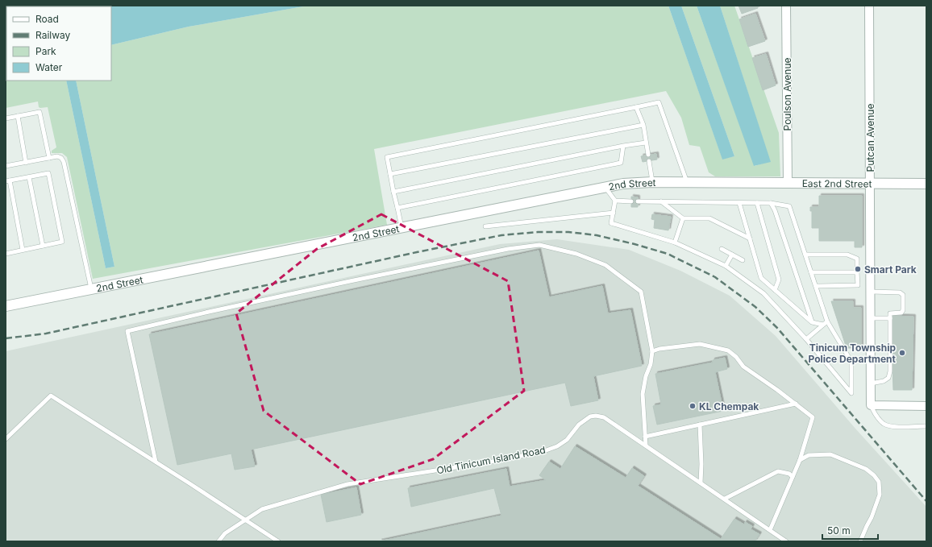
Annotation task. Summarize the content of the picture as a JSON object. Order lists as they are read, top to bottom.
{
  "streets": {
    "street": [
      "Poulson Avenue",
      "Putcan Avenue",
      "East 2nd Street",
      "2nd Street"
    ],
    "lane": ["Old Tinicum Island Road"]
  },
  "crossings": [
    ["Poulson Avenue", "East 2nd Street"],
    ["Putcan Avenue", "East 2nd Street"],
    ["East 2nd Street", "2nd Street"]
  ],
  "places": ["Smart Park", "Tinicum Township Police Department", "KL Chempak"],
  "legend": [
    "Road",
    "Railway",
    "Park",
    "Water"
  ],
  "scale_bar": "50 m"
}
